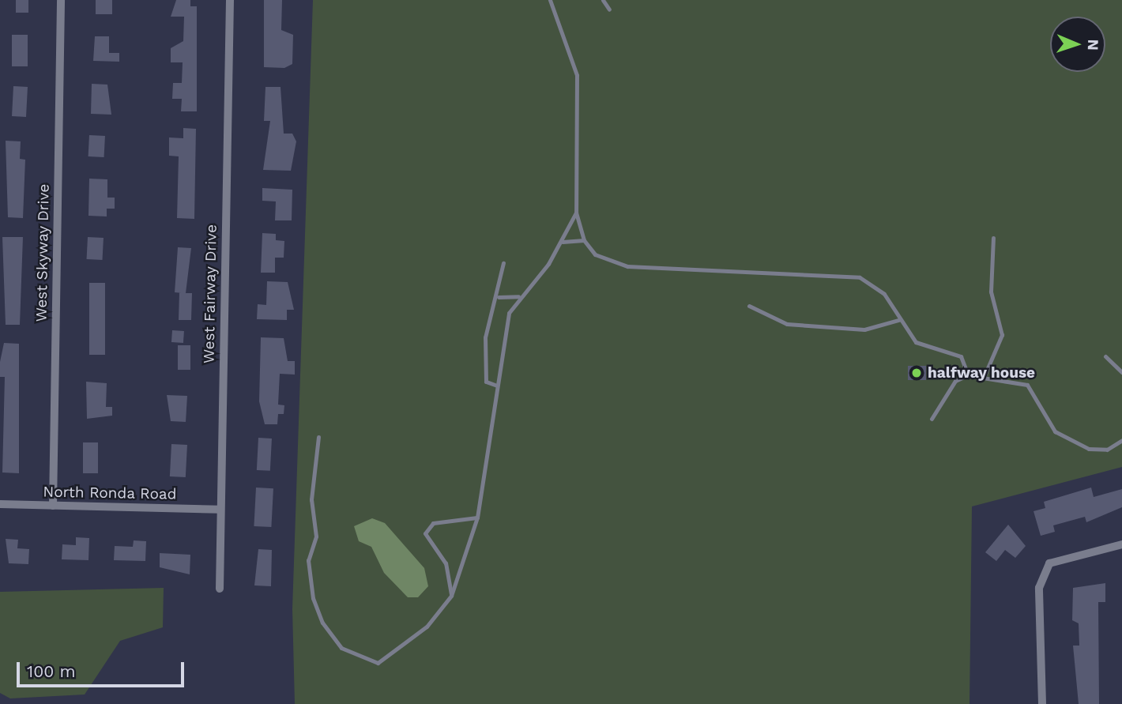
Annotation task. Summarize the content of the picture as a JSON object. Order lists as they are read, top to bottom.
{
  "streets": {
    "street": ["West Skyway Drive", "West Fairway Drive", "North Ronda Road"]
  },
  "crossings": [
    ["West Skyway Drive", "North Ronda Road"],
    ["West Fairway Drive", "North Ronda Road"]
  ],
  "places": ["halfway house"],
  "scale_bar": "100 m",
  "north": "right"
}
